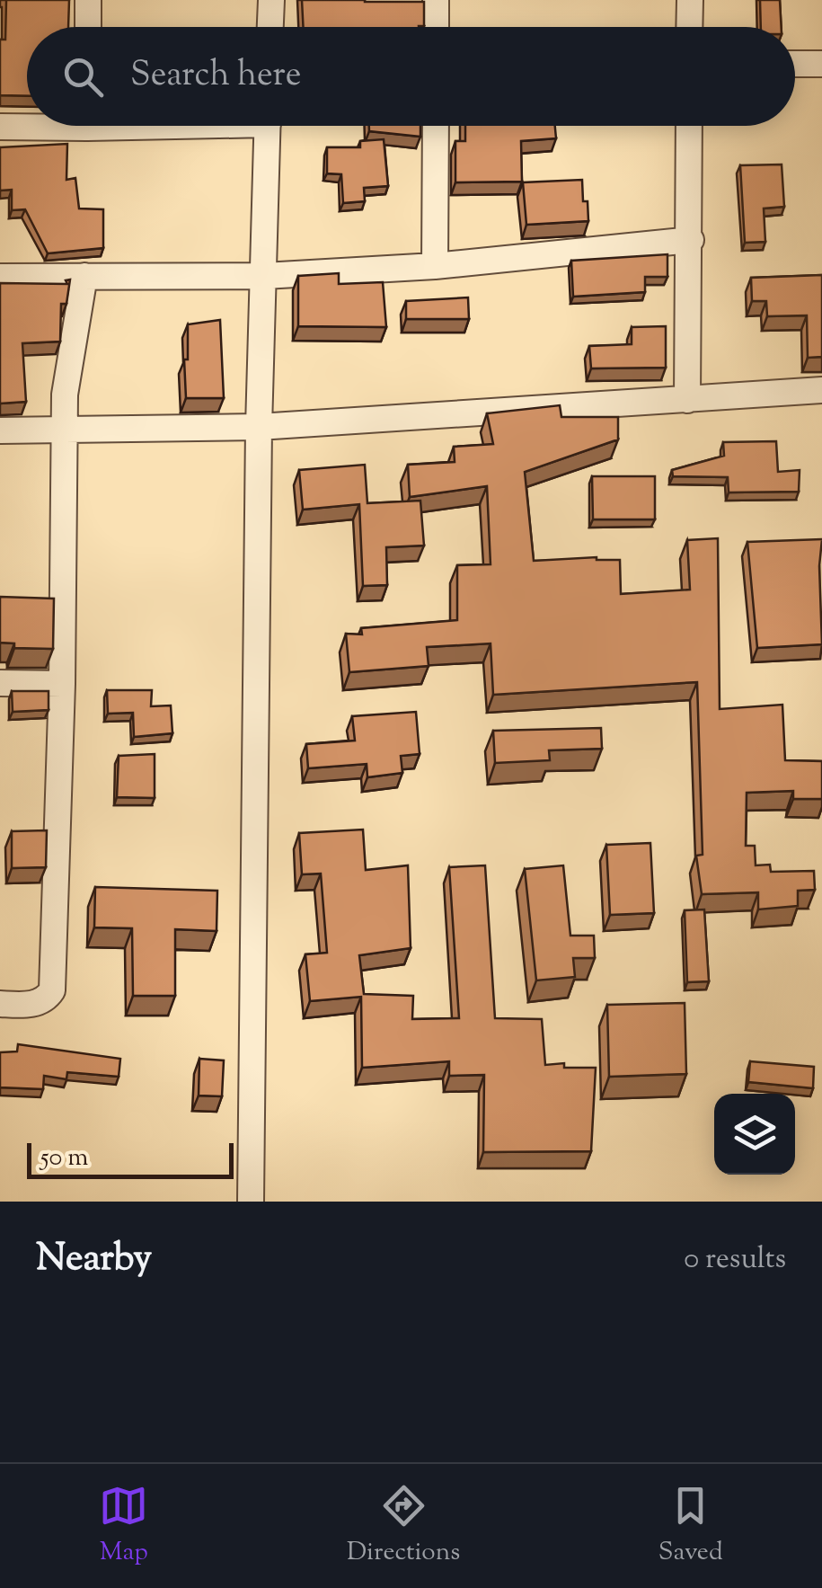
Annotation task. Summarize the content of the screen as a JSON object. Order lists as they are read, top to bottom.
{
  "scale_bar": "50 m",
  "page": {
    "search": "Search here",
    "scale": "50 m",
    "heading": ["Nearby", "0 results"],
    "nav": ["Map", "Directions", "Saved"]
  }
}
